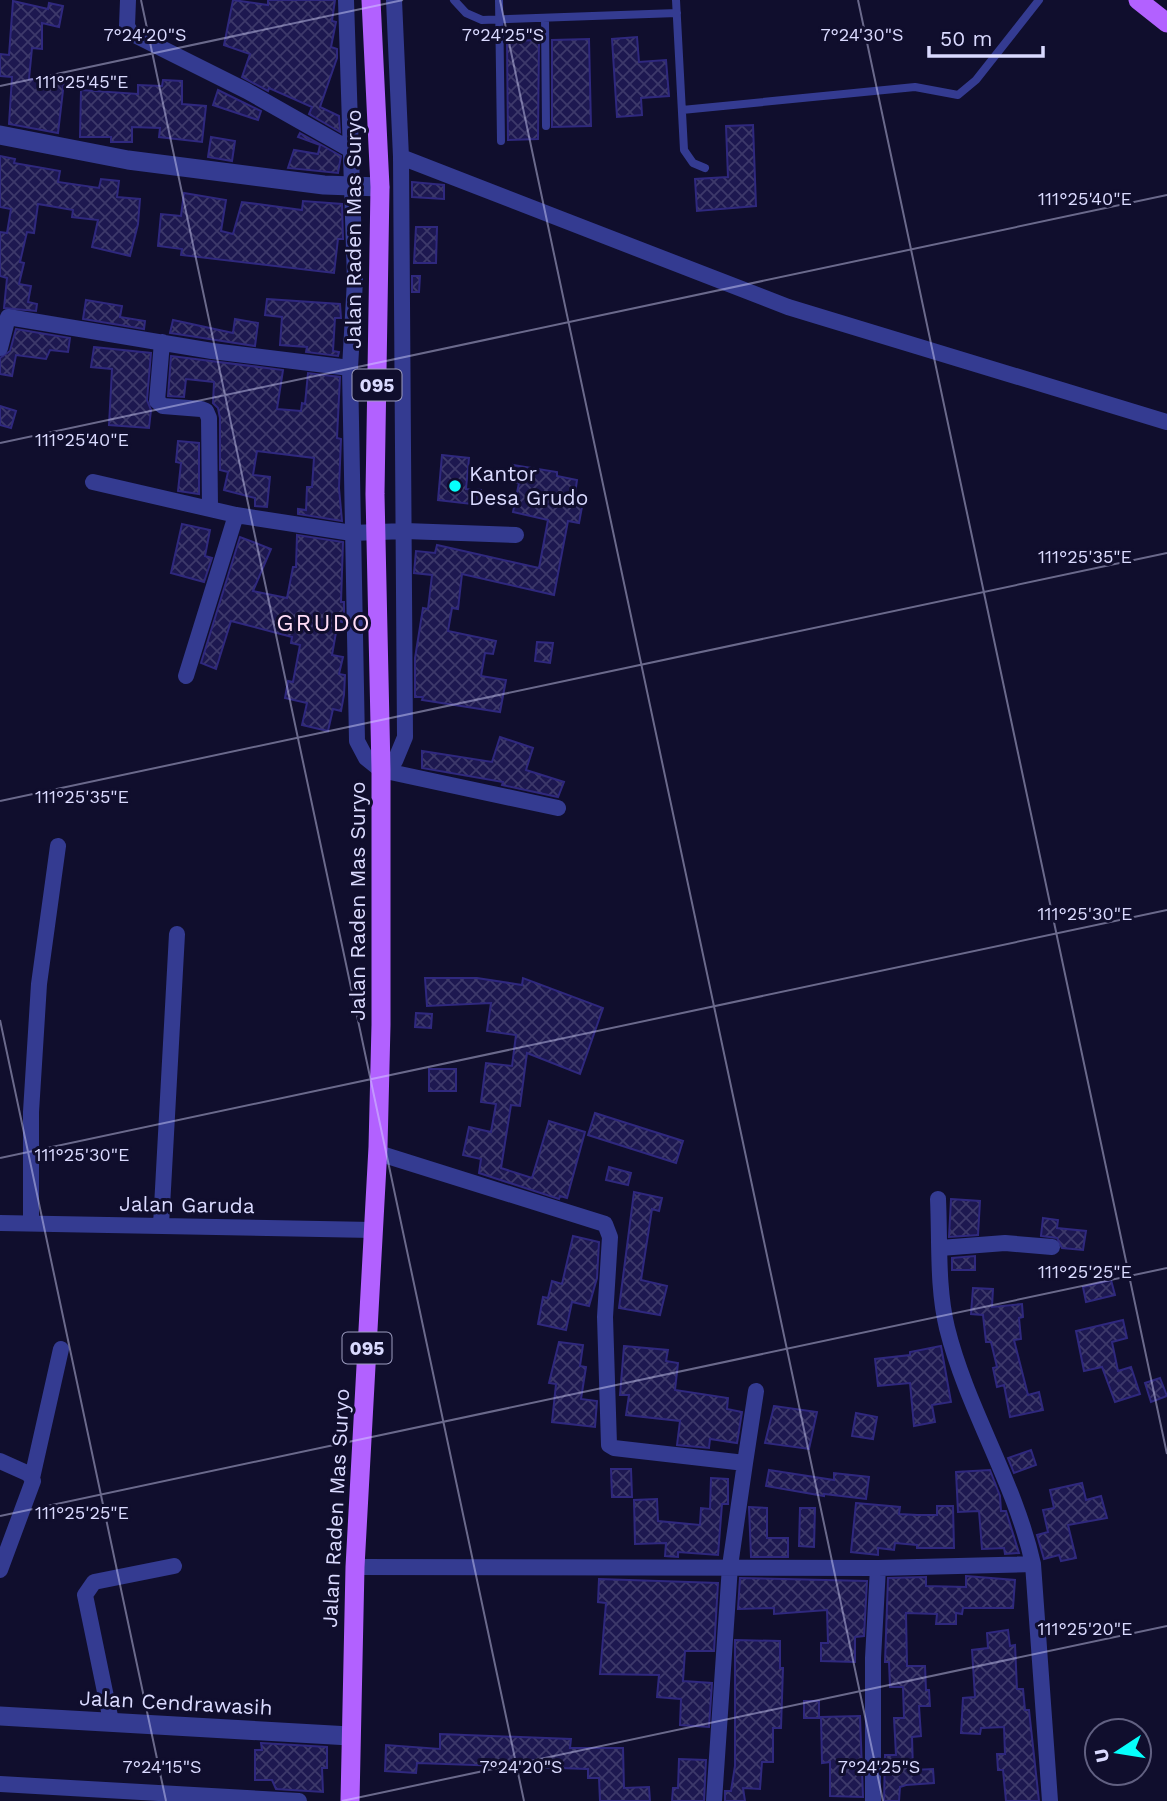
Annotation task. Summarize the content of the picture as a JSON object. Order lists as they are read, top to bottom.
{
  "streets": {
    "main road": ["Jalan Raden Mas Suryo", "095"],
    "street": ["Jalan Garuda", "Jalan Cendrawasih"]
  },
  "crossings": [
    ["Jalan Raden Mas Suryo", "Jalan Garuda"],
    ["Jalan Raden Mas Suryo", "Jalan Cendrawasih"]
  ],
  "districts": ["GRUDO"],
  "places": ["Kantor Desa Grudo"],
  "scale_bar": "50 m",
  "north": "left",
  "coordinates": [
    "7°24'20\"S",
    "7°24'25\"S",
    "7°24'30\"S",
    "111°25'45\"E",
    "111°25'40\"E",
    "111°25'35\"E",
    "111°25'30\"E",
    "111°25'25\"E",
    "111°25'20\"E",
    "7°24'15\"S"
  ]
}
